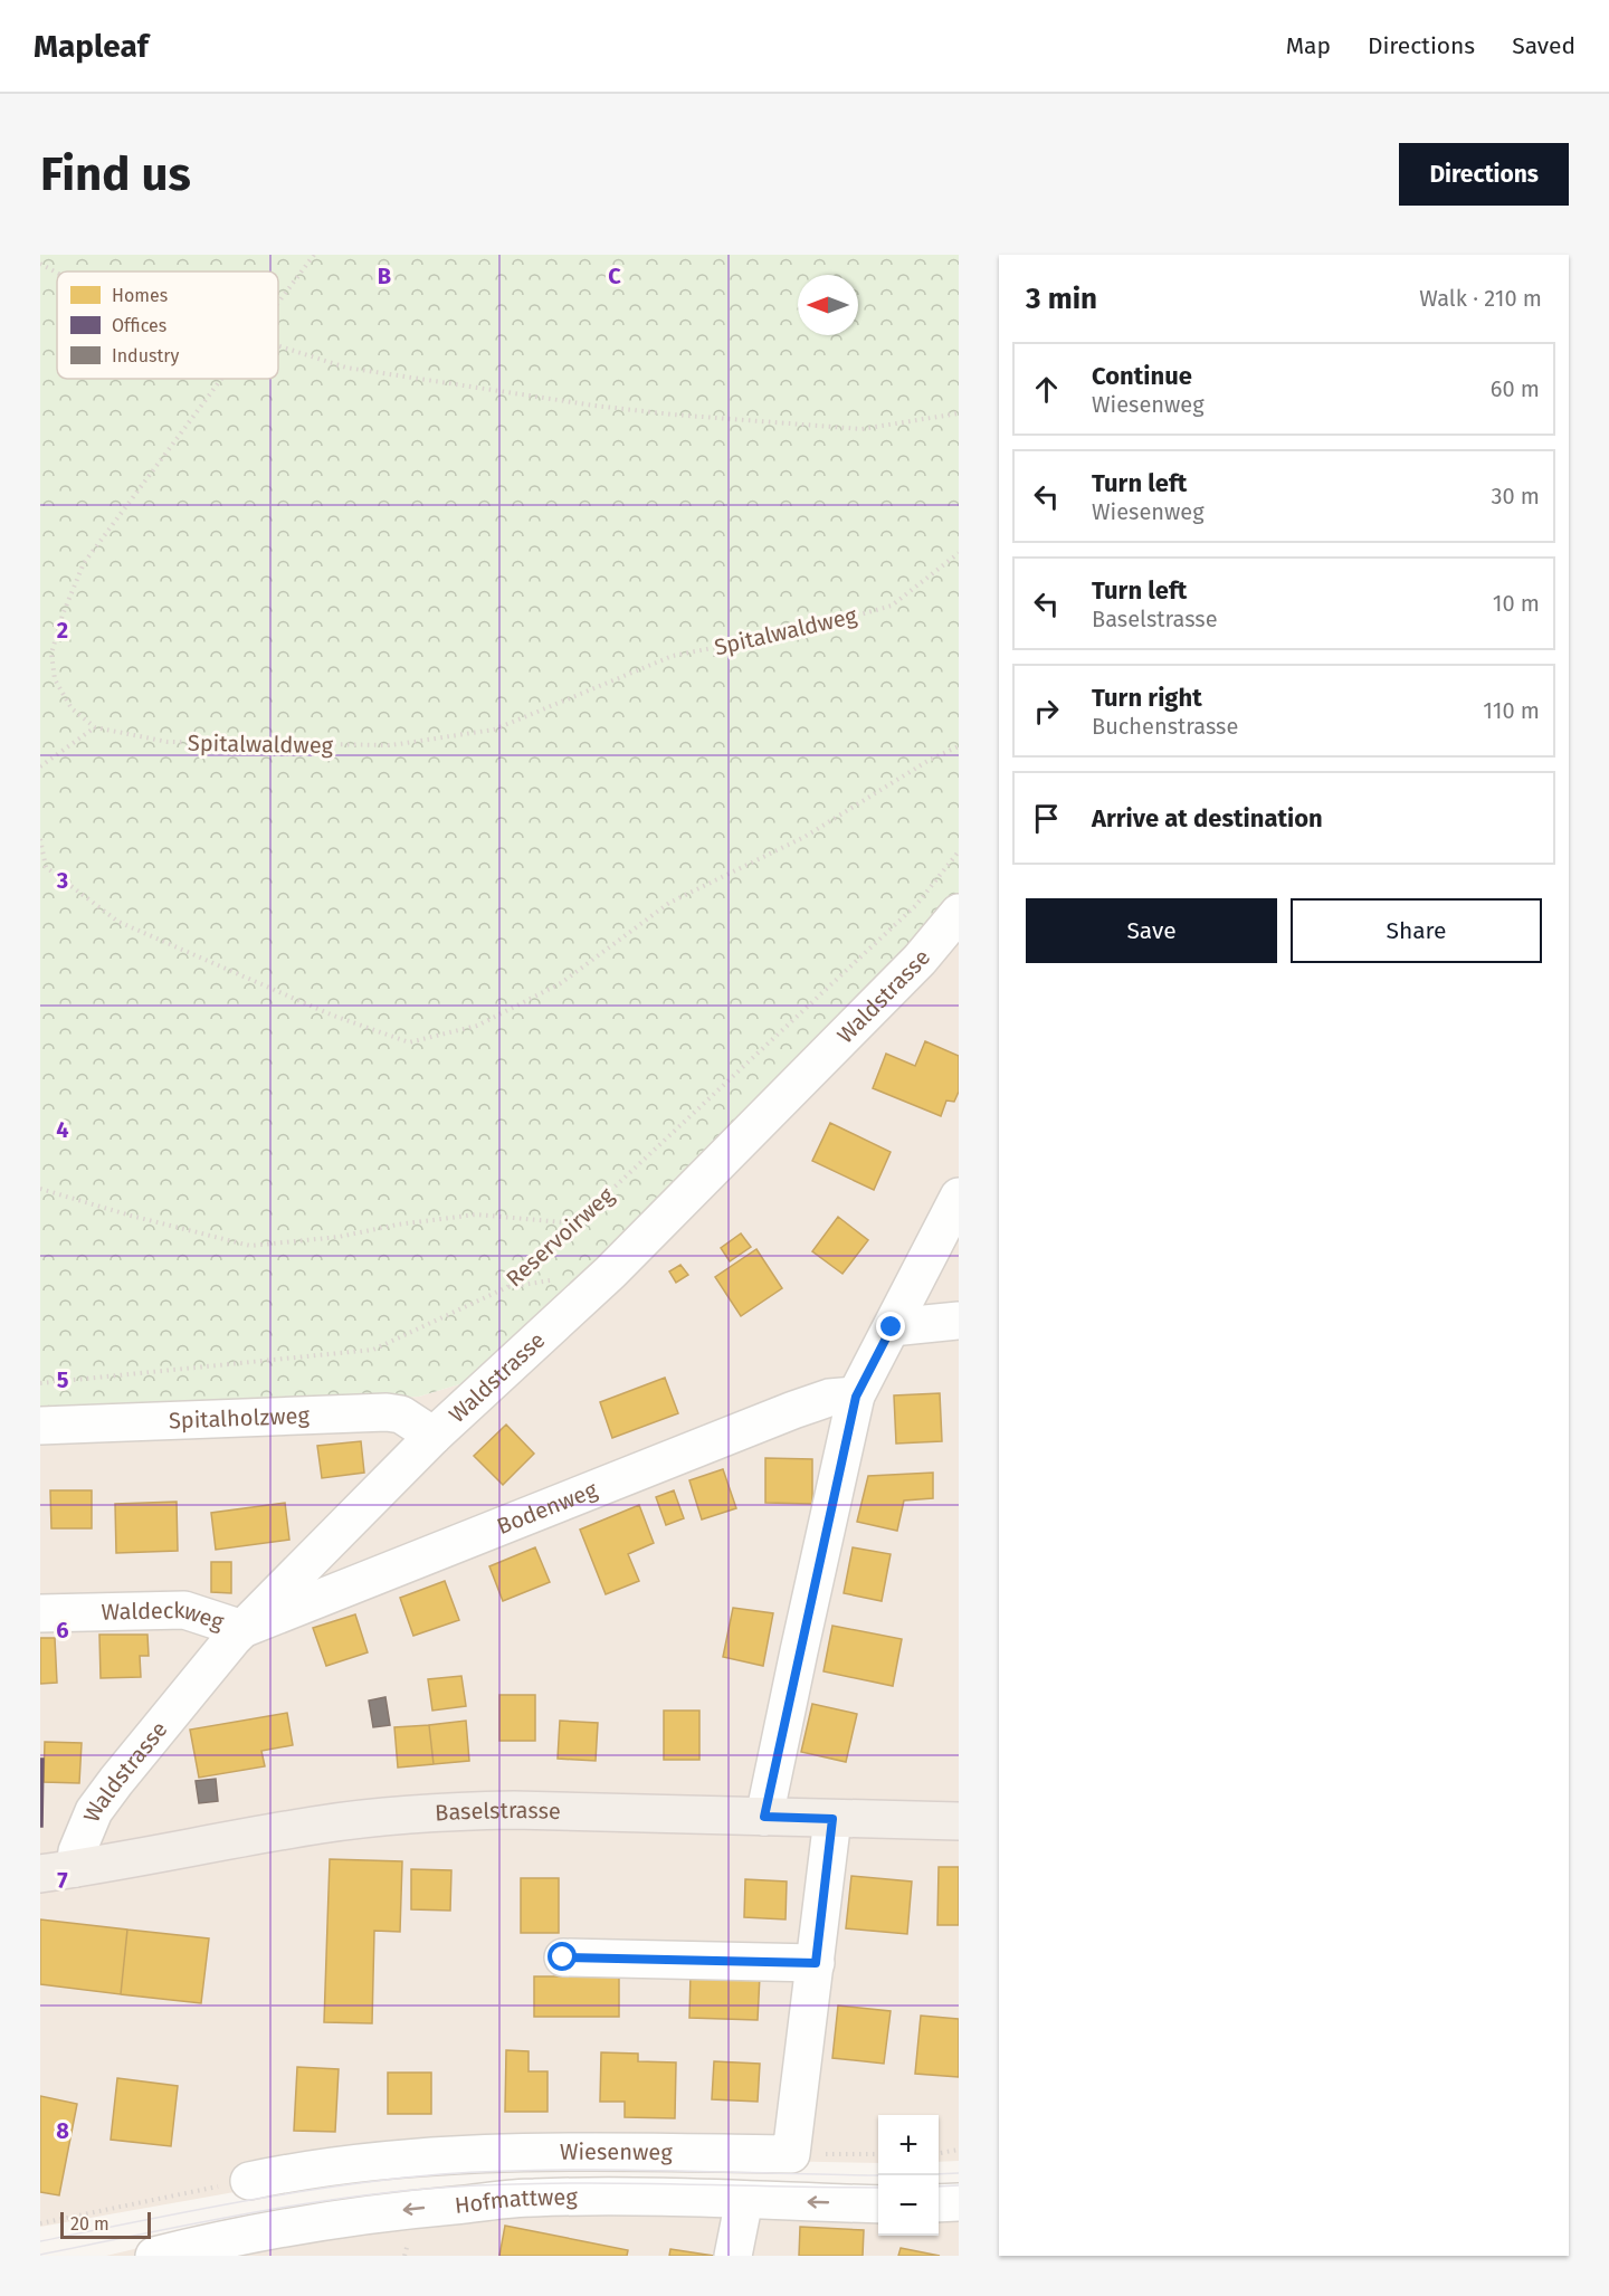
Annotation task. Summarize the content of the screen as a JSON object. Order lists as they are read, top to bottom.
{
  "streets": {
    "main road": ["Baselstrasse"],
    "street": [
      "Waldstrasse",
      "Spitalholzweg",
      "Bodenweg",
      "Waldeckweg",
      "Wiesenweg",
      "Hofmattweg"
    ],
    "path": ["Spitalwaldweg", "Reservoirweg"]
  },
  "crossings": [
    ["Waldstrasse", "Spitalholzweg"],
    ["Waldstrasse", "Bodenweg"],
    ["Waldstrasse", "Waldeckweg"],
    ["Waldstrasse", "Baselstrasse"],
    ["Bodenweg", "Waldeckweg"]
  ],
  "legend": ["Homes", "Offices", "Industry"],
  "scale_bar": "20 m",
  "north": "left",
  "page": {
    "header": "Mapleaf",
    "nav": ["Map", "Directions", "Saved"],
    "buttons": [
      "Directions",
      ["Save", "Share"]
    ],
    "title": "Find us",
    "heading": ["3 min", "Walk · 210 m"],
    "list": [
      ["Continue", "Wiesenweg", "60 m"],
      ["Turn left", "Wiesenweg", "30 m"],
      ["Turn left", "Baselstrasse", "10 m"],
      ["Turn right", "Buchenstrasse", "110 m"],
      "Arrive at destination"
    ],
    "map_buttons": ["+", "−"],
    "scale": "20 m"
  },
  "grid": {
    "columns": ["B", "C"],
    "rows": [
      "2",
      "3",
      "4",
      "5",
      "6",
      "7",
      "8"
    ]
  }
}
